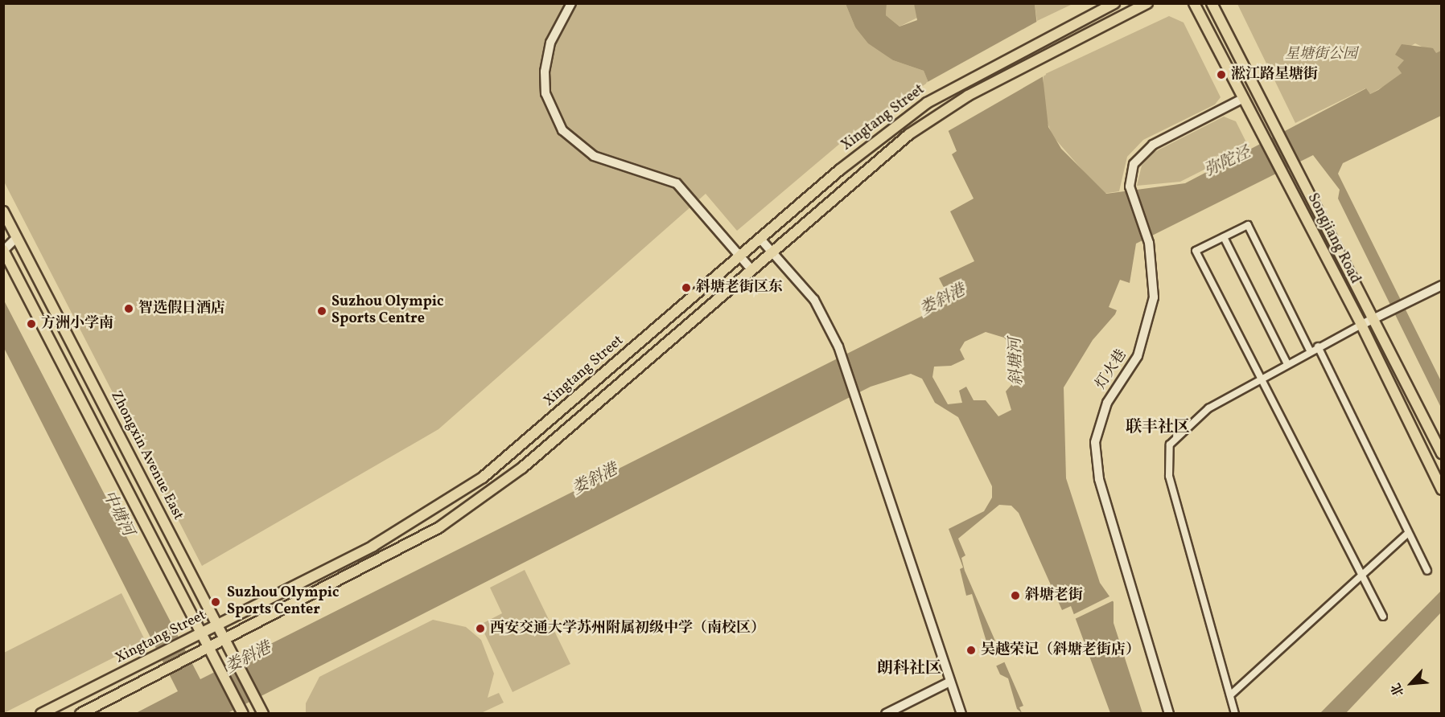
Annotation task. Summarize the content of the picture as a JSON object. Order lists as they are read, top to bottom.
{
  "streets": {
    "main road": ["Xingtang Street", "Songjiang Road", "Zhongxin Avenue East"],
    "street": ["灯火巷"]
  },
  "crossings": [
    ["Xingtang Street", "Zhongxin Avenue East"],
    ["Songjiang Road", "灯火巷"]
  ],
  "districts": ["联丰社区", "朗科社区"],
  "water": [
    "弥陀泾",
    "娄斜港",
    "斜塘河",
    "中塘河"
  ],
  "parks": ["星塘街公园"],
  "places": [
    "淞江路星塘街",
    "斜塘老街区东",
    "智选假日酒店",
    "Suzhou Olympic Sports Centre",
    "方洲小学南",
    "斜塘老街",
    "Suzhou Olympic Sports Center",
    "西安交通大学苏州附属初级中学（南校区）",
    "吴越荣记（斜塘老街店）"
  ],
  "north": "bottom left"
}
